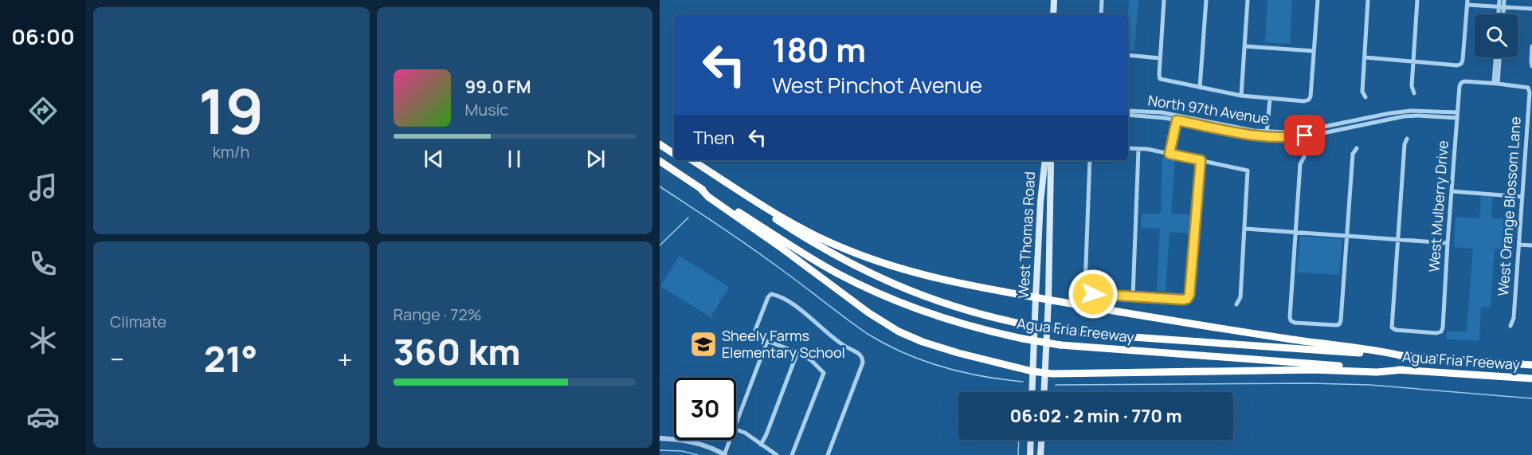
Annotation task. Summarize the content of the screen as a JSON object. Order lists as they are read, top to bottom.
{
  "streets": {
    "highway": ["Agua Fria Freeway"],
    "main road": ["West Thomas Road"],
    "street": ["North 97th Avenue", "West Mulberry Drive", "West Orange Blossom Lane"]
  },
  "crossings": [
    ["North 97th Avenue", "West Mulberry Drive"],
    ["West Mulberry Drive", "West Orange Blossom Lane"]
  ],
  "places": {
    "school or university": ["Sheely Farms Elementary School"]
  },
  "page": {
    "tabs": "06:00",
    "tile": [
      ["19", "km/h"],
      "Climate",
      ["Range · 72%", "360 km"]
    ],
    "turn": ["180 m", "West Pinchot Avenue"],
    "song": ["99.0 FM", "Music"],
    "then": "Then",
    "heat": ["−", "21°", "+"],
    "limit": "30",
    "trip": "06:02 · 2 min · 770 m"
  }
}
